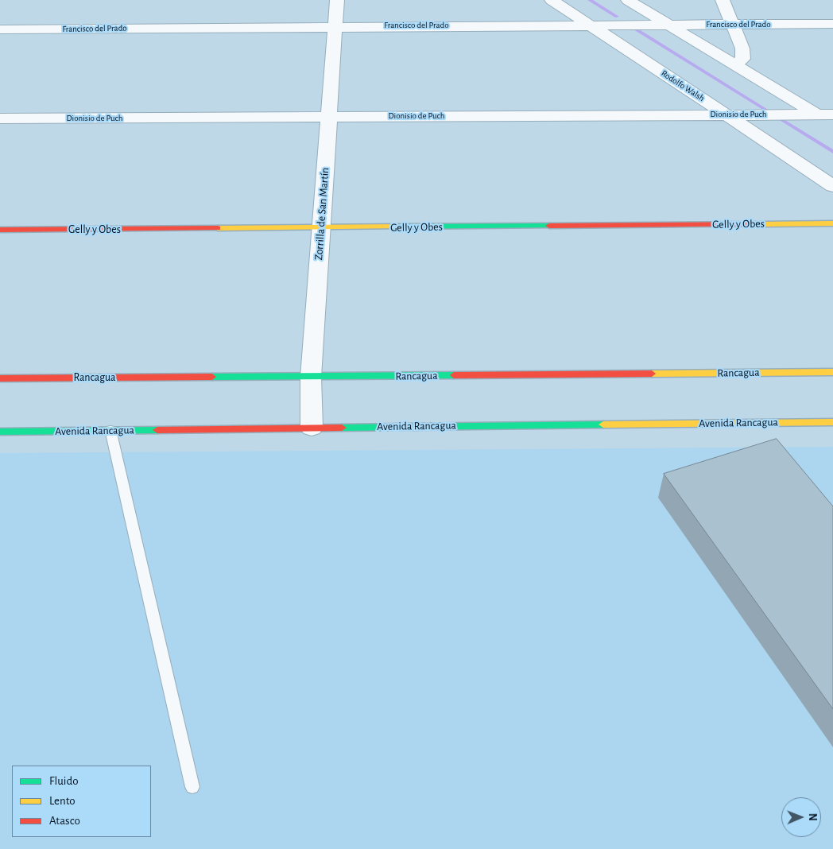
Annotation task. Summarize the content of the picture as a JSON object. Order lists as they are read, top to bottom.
{
  "streets": {
    "street": [
      "Francisco del Prado",
      "Rodolfo Walsh",
      "Dionisio de Puch",
      "Zorrilla de San Martín",
      "Gelly y Obes",
      "Rancagua",
      "Avenida Rancagua"
    ]
  },
  "crossings": [
    ["Francisco del Prado", "Rodolfo Walsh"],
    ["Francisco del Prado", "Zorrilla de San Martín"],
    ["Rodolfo Walsh", "Dionisio de Puch"],
    ["Dionisio de Puch", "Zorrilla de San Martín"],
    ["Zorrilla de San Martín", "Gelly y Obes"],
    ["Zorrilla de San Martín", "Rancagua"],
    ["Zorrilla de San Martín", "Avenida Rancagua"]
  ],
  "legend": ["Fluido", "Lento", "Atasco"],
  "north": "right"
}
